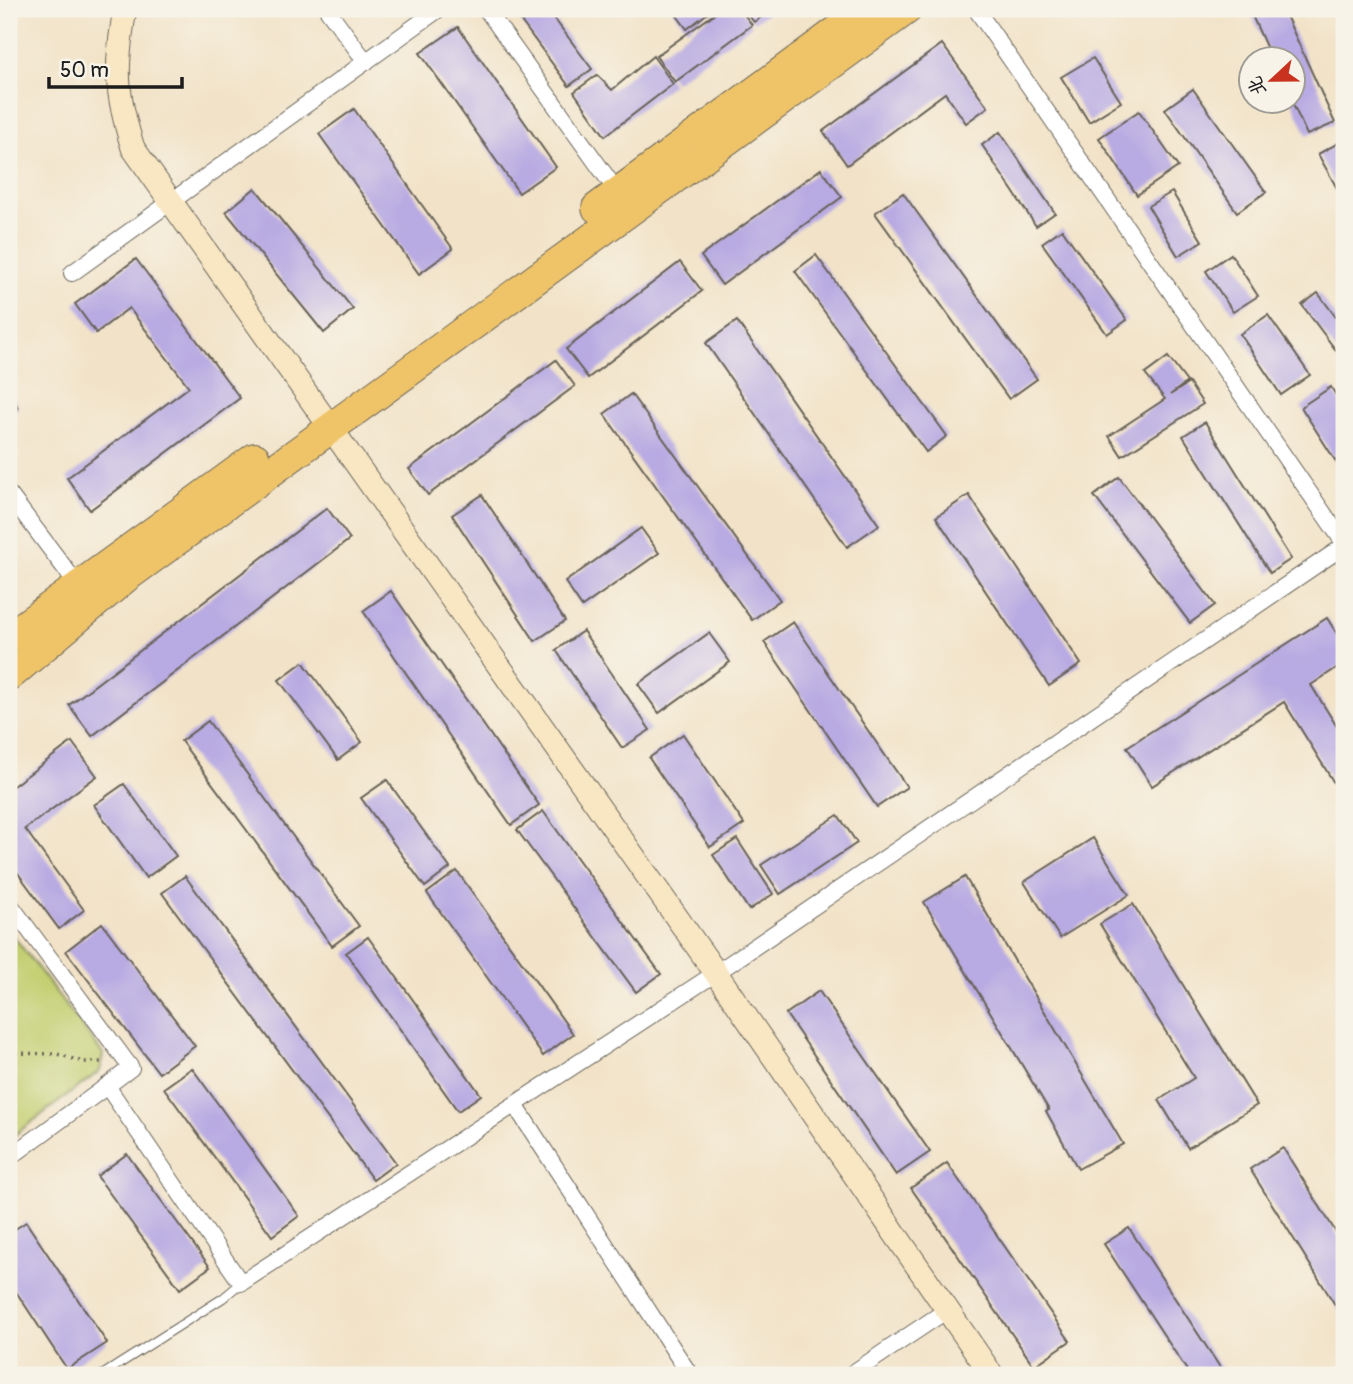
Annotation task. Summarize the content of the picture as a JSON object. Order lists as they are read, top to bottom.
{
  "scale_bar": "50 m",
  "north": "left"
}
